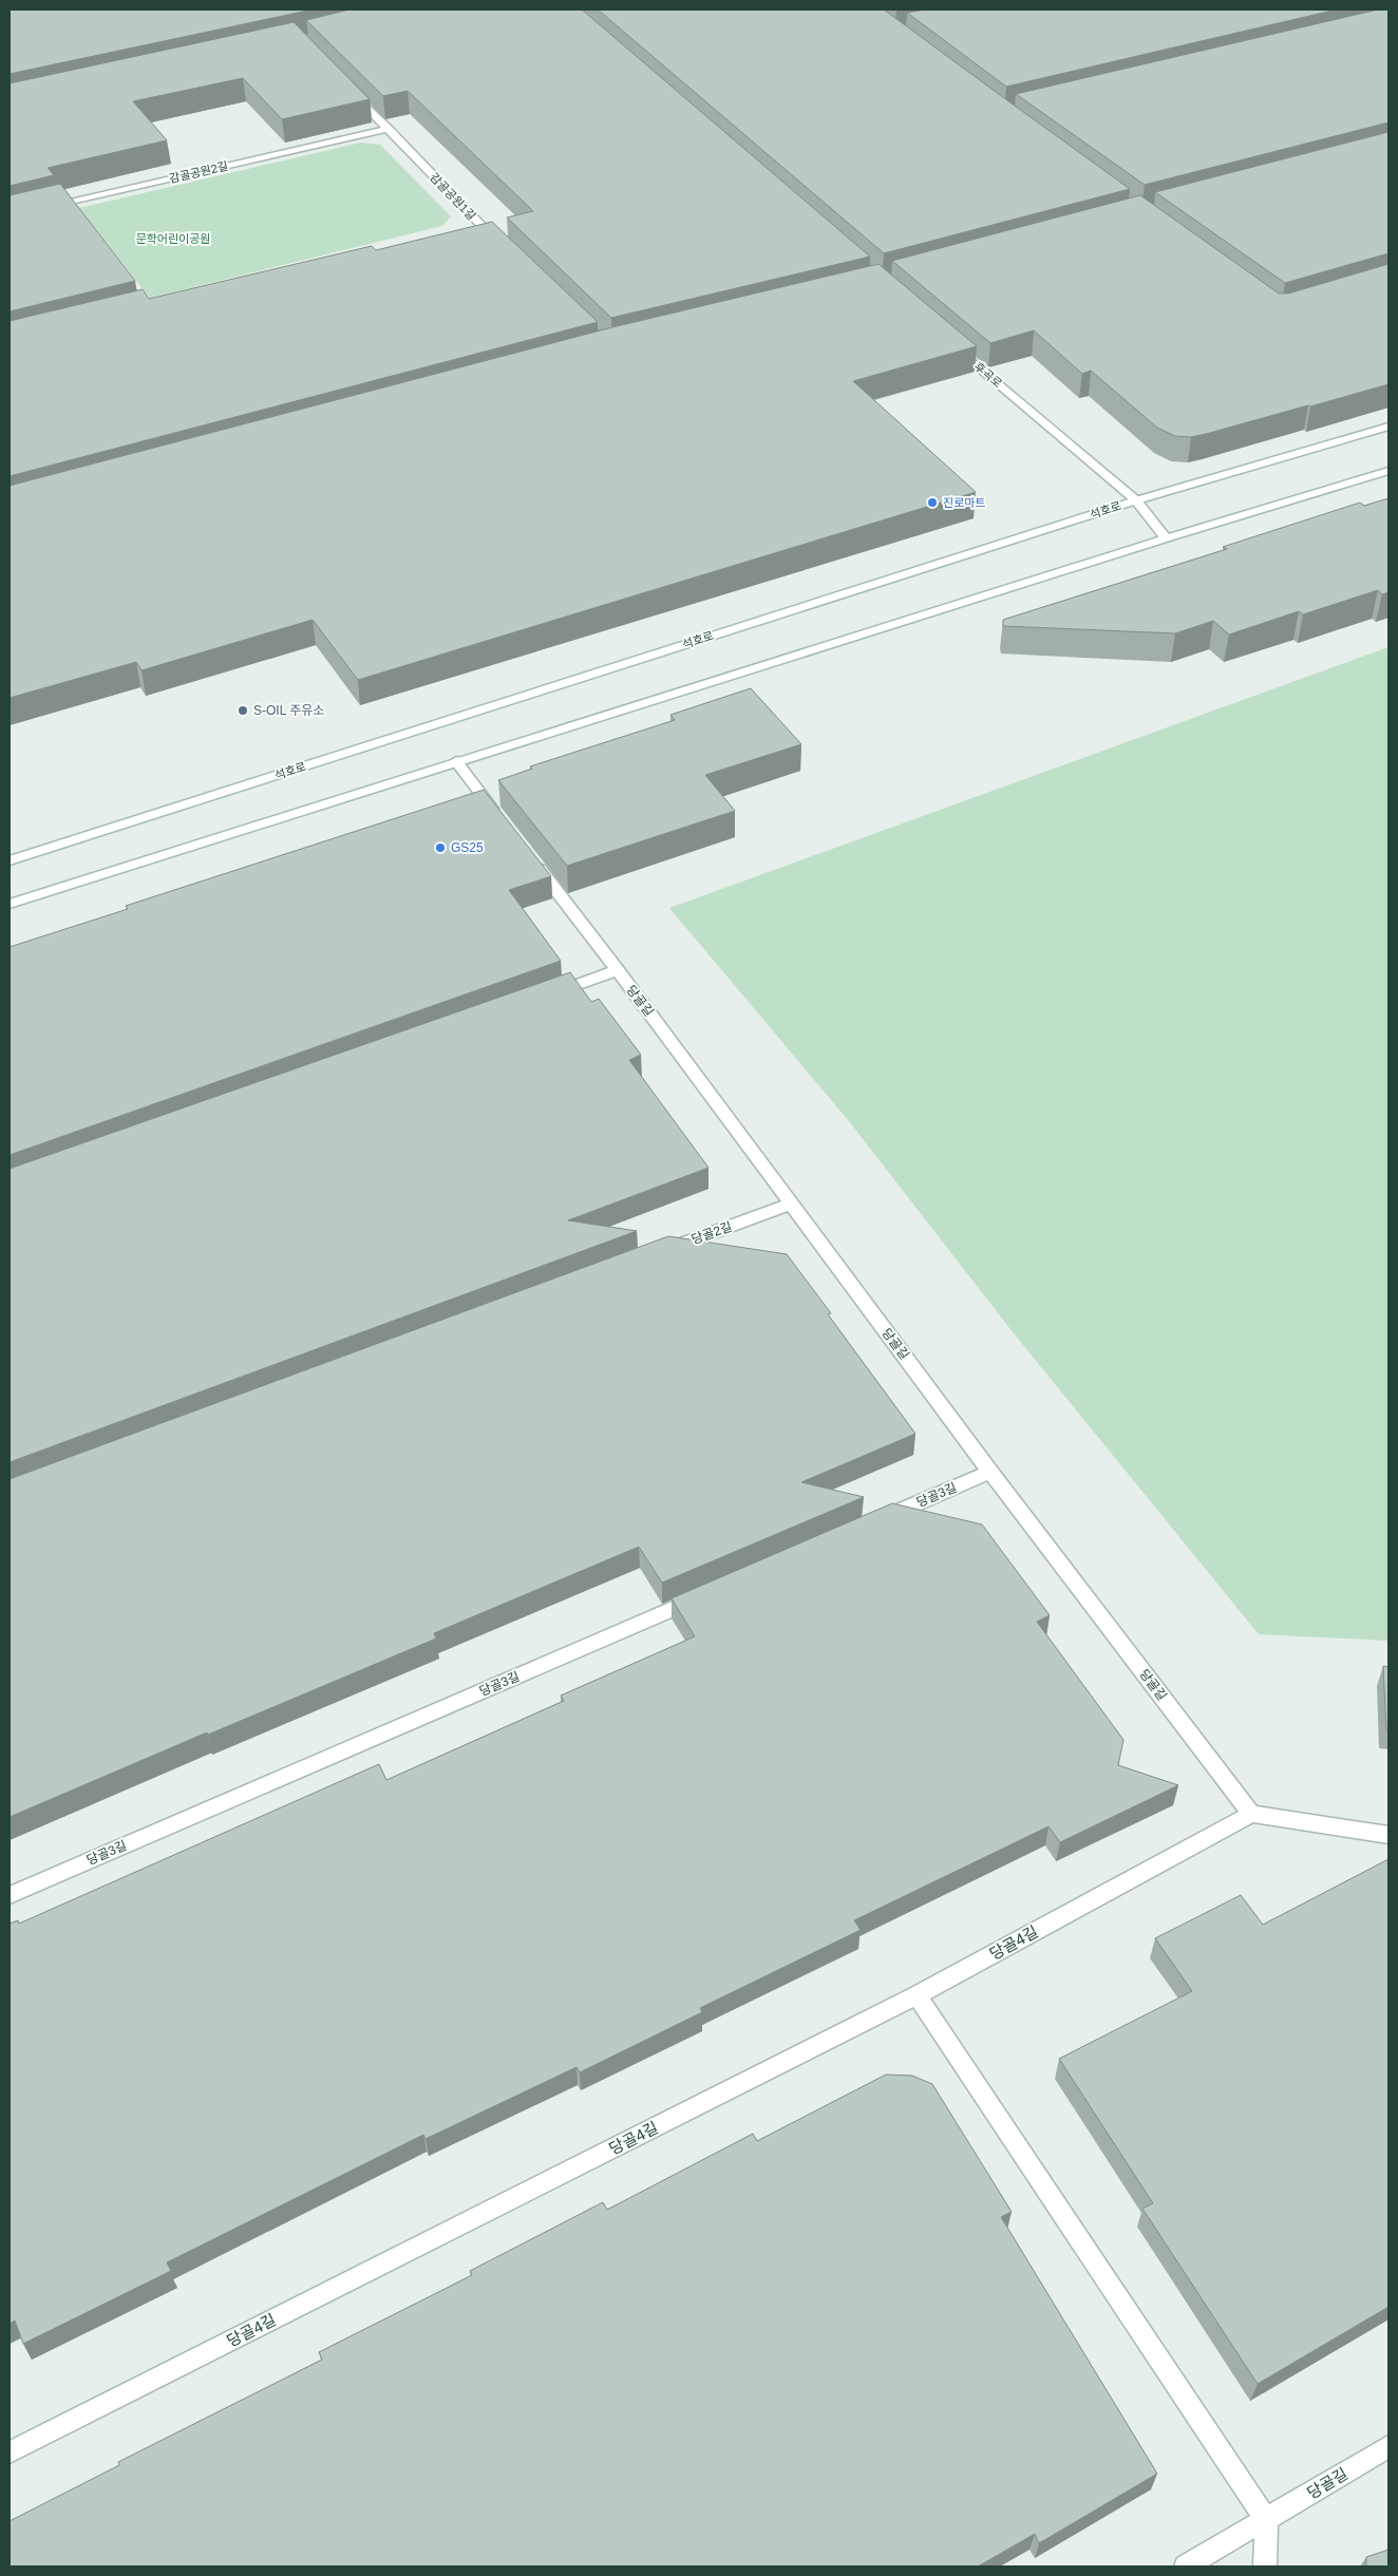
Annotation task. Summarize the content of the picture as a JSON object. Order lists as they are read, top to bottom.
{
  "streets": {
    "street": [
      "감골공원2길",
      "감골공원1길",
      "후곡로",
      "석호로",
      "당골길",
      "당골2길",
      "당골3길",
      "당골4길"
    ]
  },
  "crossings": [
    ["감골공원2길", "감골공원1길"],
    ["후곡로", "석호로"],
    ["당골길", "당골2길"],
    ["당골길", "당골3길"],
    ["당골길", "당골4길"]
  ],
  "parks": ["문학어린이공원"],
  "places": ["진로마트", "S-OIL 주유소", "GS25"]
}
